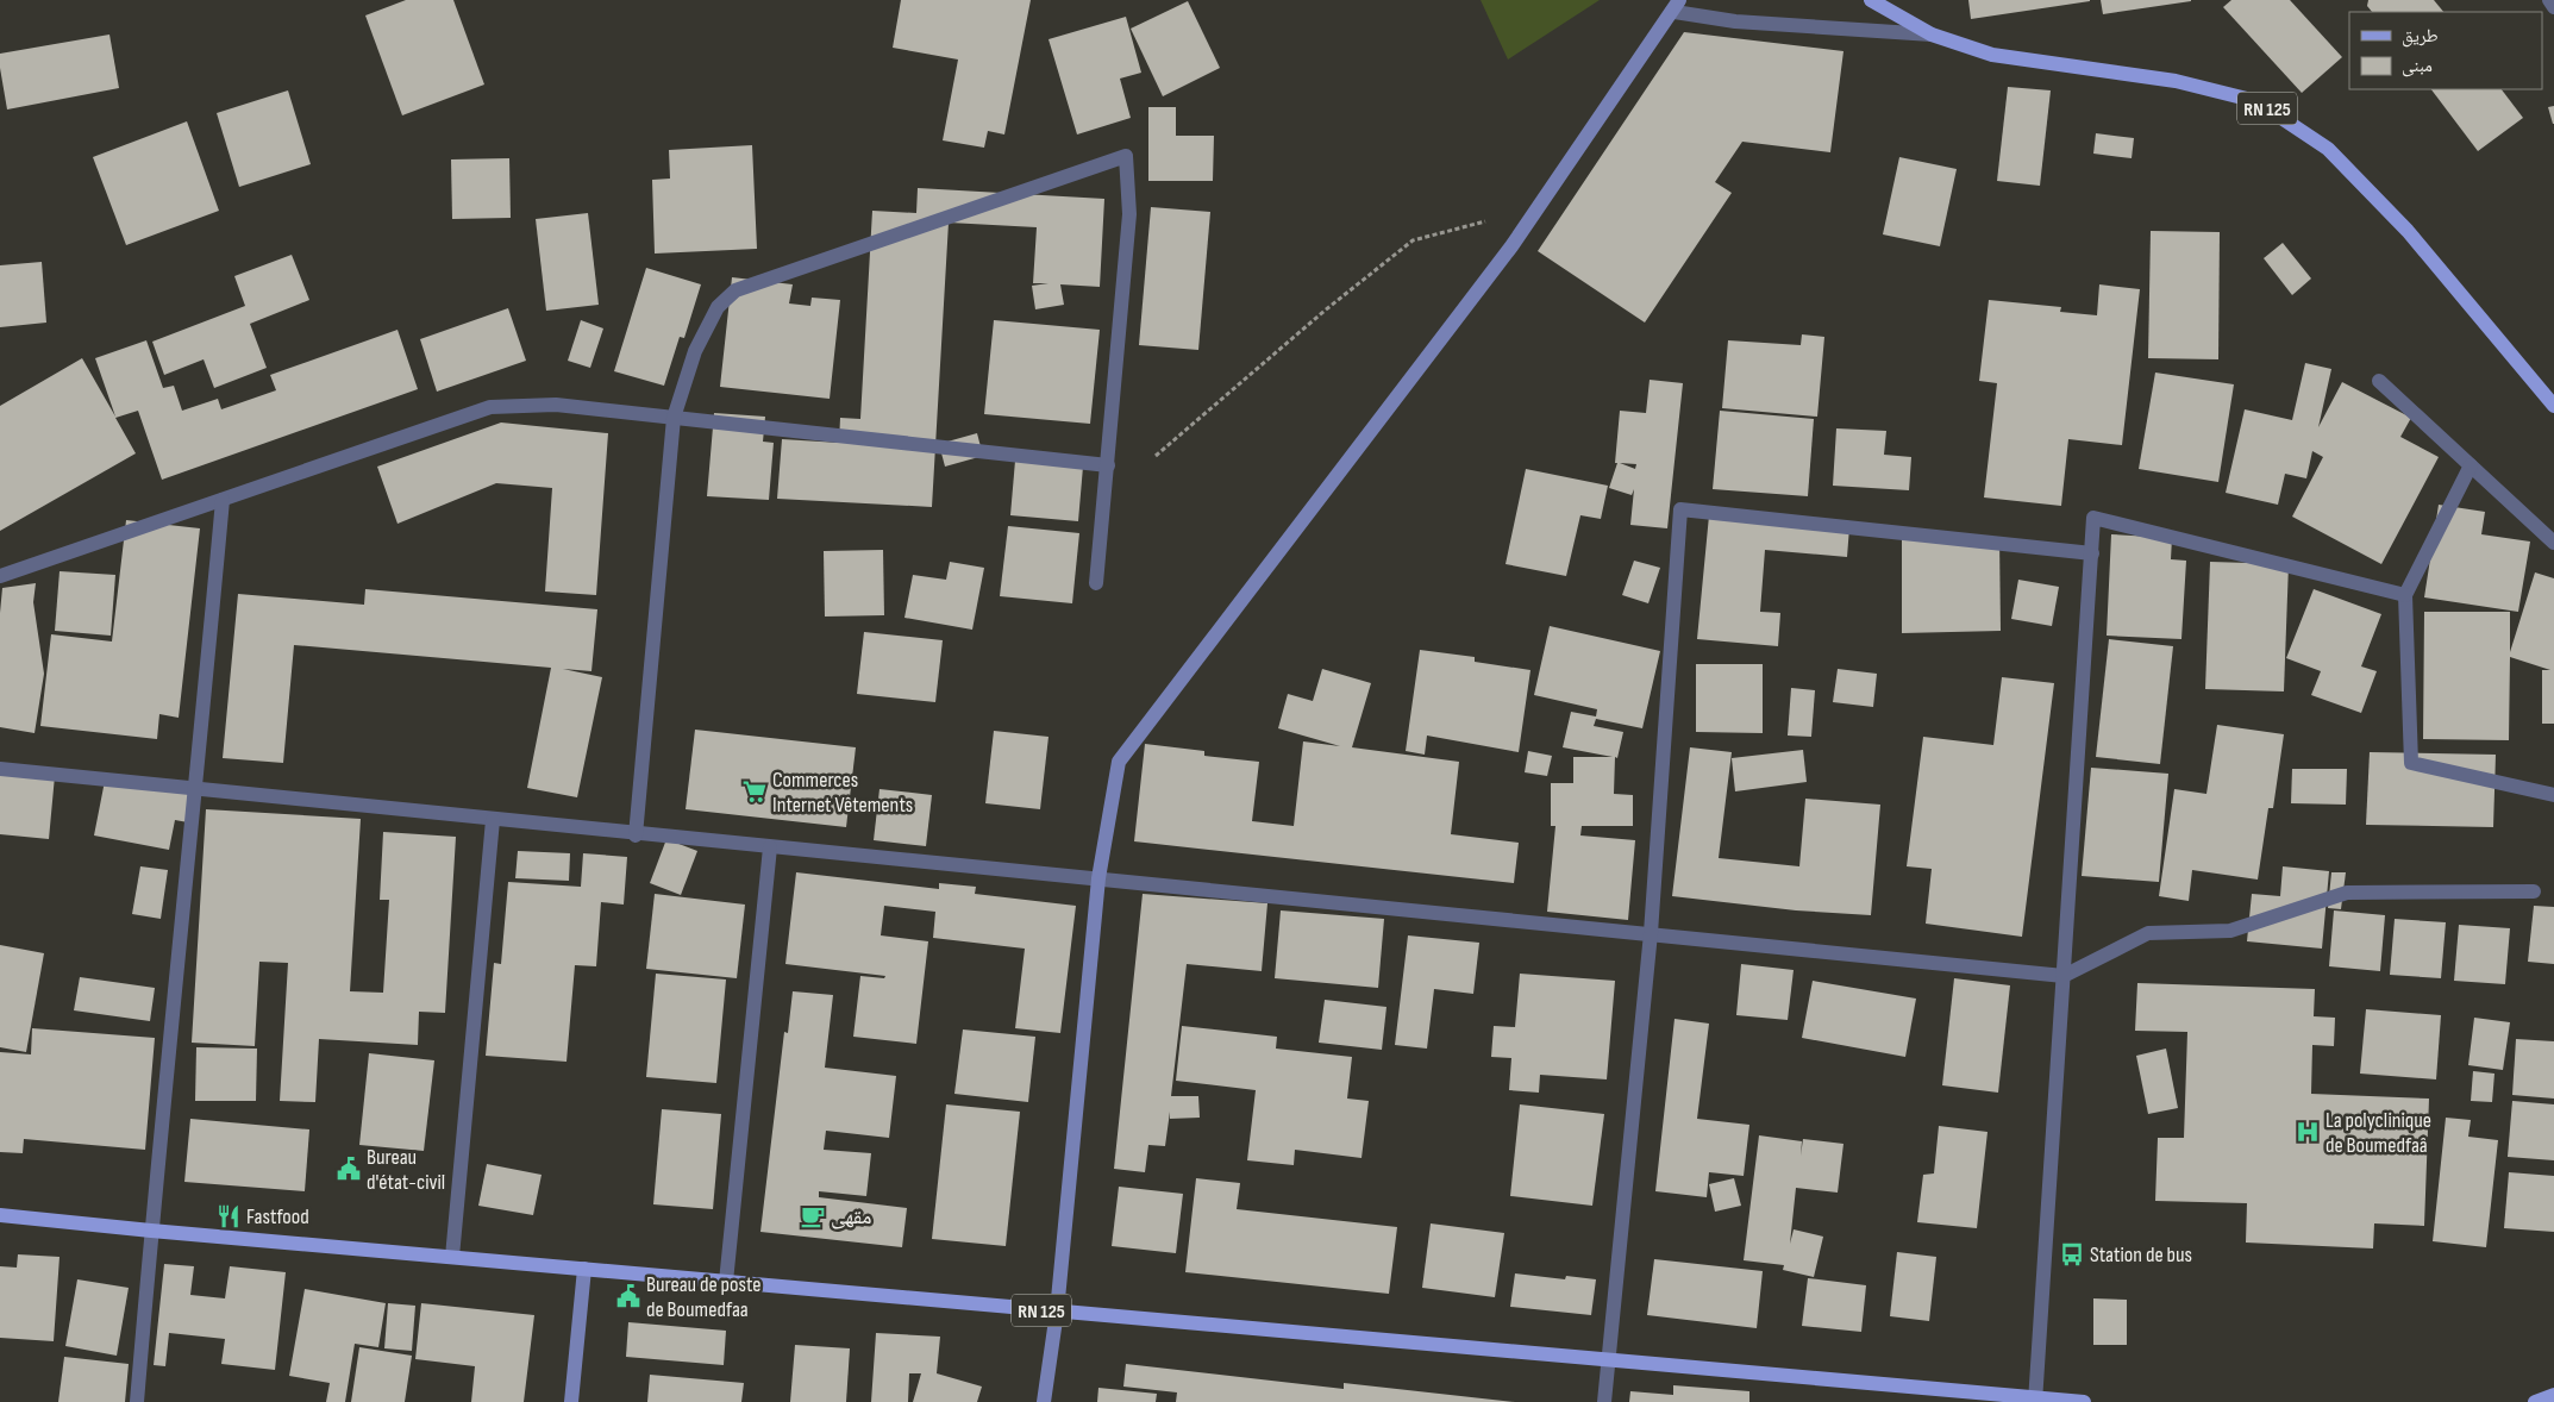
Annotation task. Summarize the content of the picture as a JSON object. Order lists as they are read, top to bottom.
{
  "streets": {
    "main road": ["RN 125"]
  },
  "places": {
    "supermarket": ["Commerces Internet Vêtements"],
    "hospital": ["La polyclinique de Boumedfaâ"],
    "public building": ["Bureau d'état-civil", "Bureau de poste de Boumedfaa"],
    "restaurant": ["Fastfood"],
    "cafe": ["مقهى"],
    "bus stop": ["Station de bus"]
  },
  "legend": ["طريق", "مبنى"]
}
